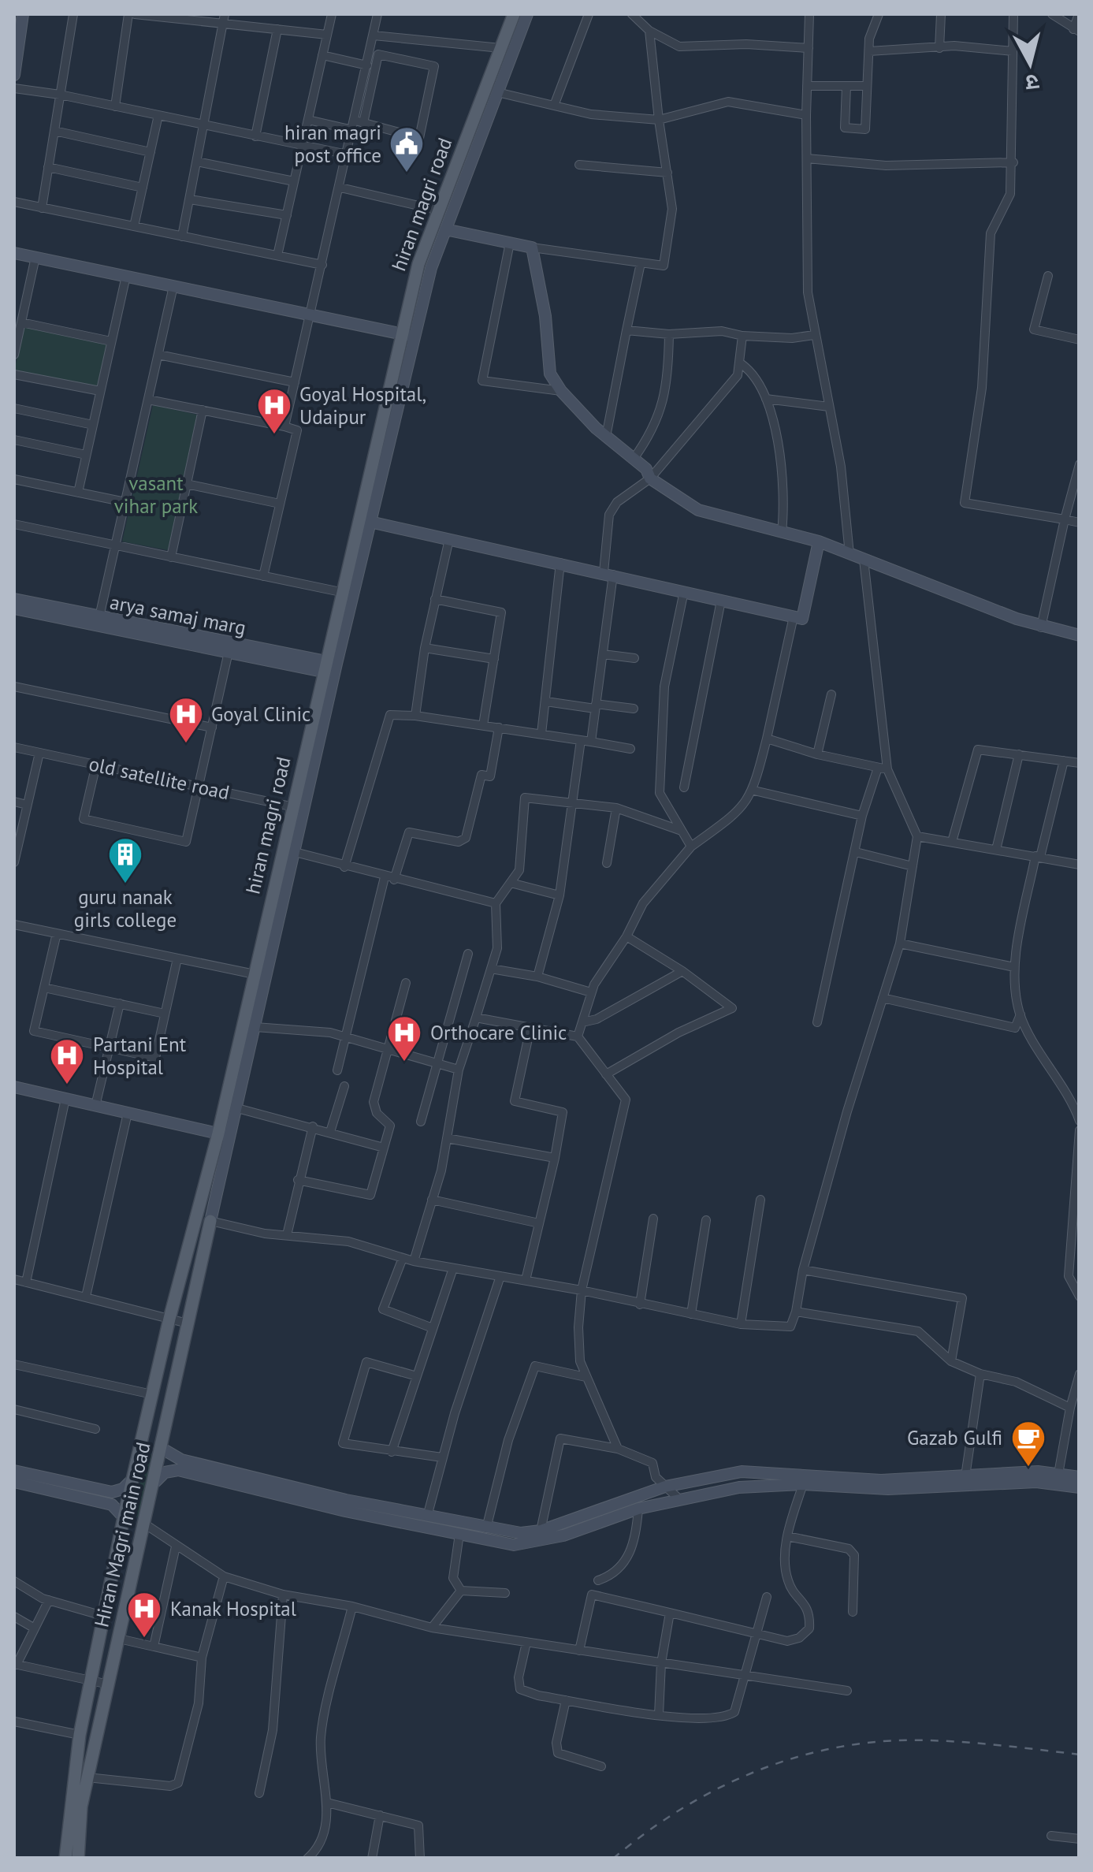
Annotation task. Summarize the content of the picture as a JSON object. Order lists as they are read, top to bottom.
{
  "streets": {
    "main road": ["hiran magri road", "Hiran Magri main road"],
    "street": ["arya samaj marg", "old satellite road"]
  },
  "crossings": [
    ["hiran magri road", "arya samaj marg"],
    ["hiran magri road", "old satellite road"],
    ["hiran magri road", "Hiran Magri main road"]
  ],
  "parks": ["vasant vihar park"],
  "places": {
    "public building": ["hiran magri post office"],
    "hospital": [
      "Goyal Hospital, Udaipur",
      "Goyal Clinic",
      "Orthocare Clinic",
      "Partani Ent Hospital",
      "Kanak Hospital"
    ],
    "building": ["guru nanak girls college"],
    "cafe": ["Gazab Gulfi"]
  },
  "north": "bottom"
}
